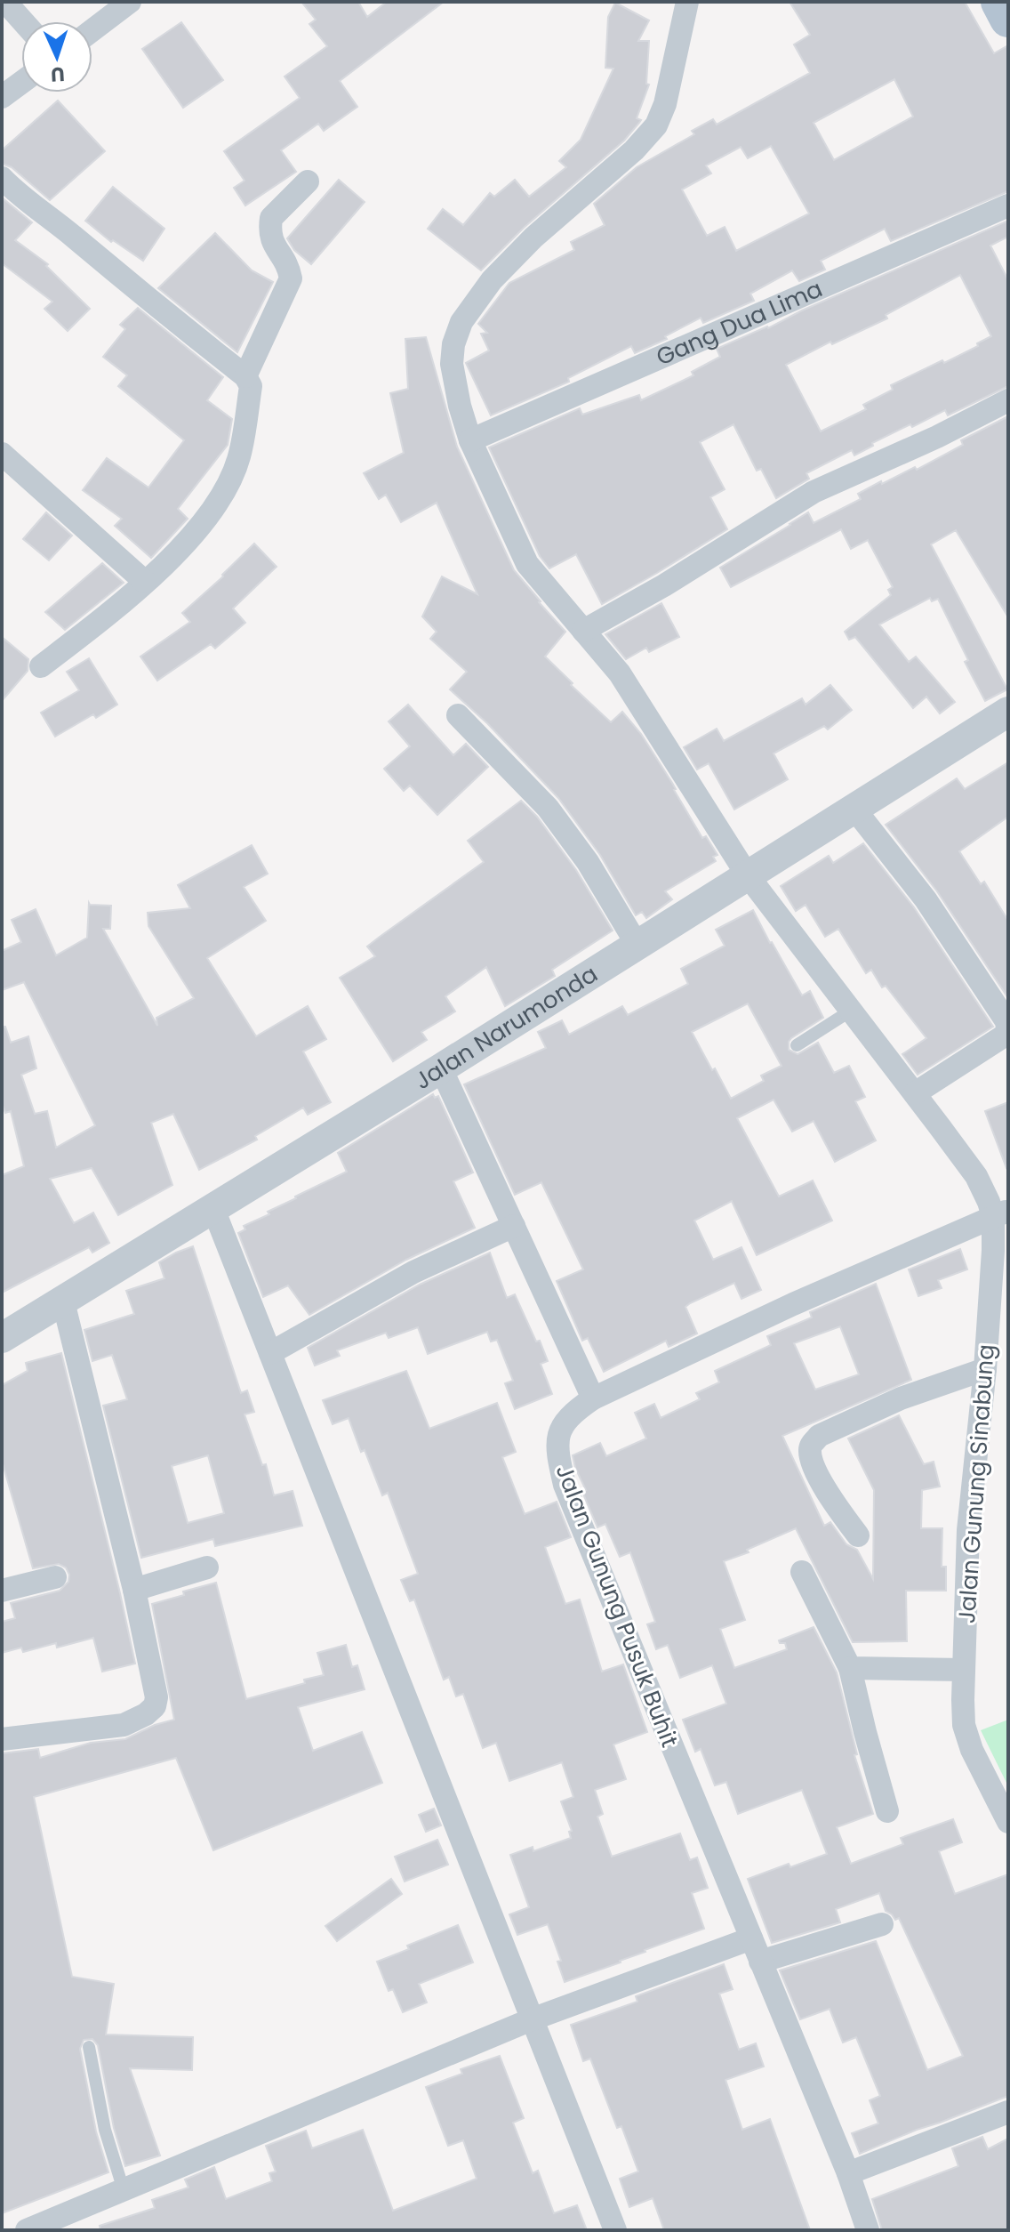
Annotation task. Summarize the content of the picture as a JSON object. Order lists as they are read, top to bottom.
{
  "streets": {
    "street": [
      "Gang Dua Lima",
      "Jalan Narumonda",
      "Jalan Gunung Sinabung",
      "Jalan Gunung Pusuk Buhit"
    ]
  },
  "crossings": [
    ["Gang Dua Lima", "Jalan Gunung Sinabung"],
    ["Jalan Narumonda", "Jalan Gunung Sinabung"],
    ["Jalan Gunung Sinabung", "Jalan Gunung Pusuk Buhit"]
  ],
  "north": "bottom"
}
